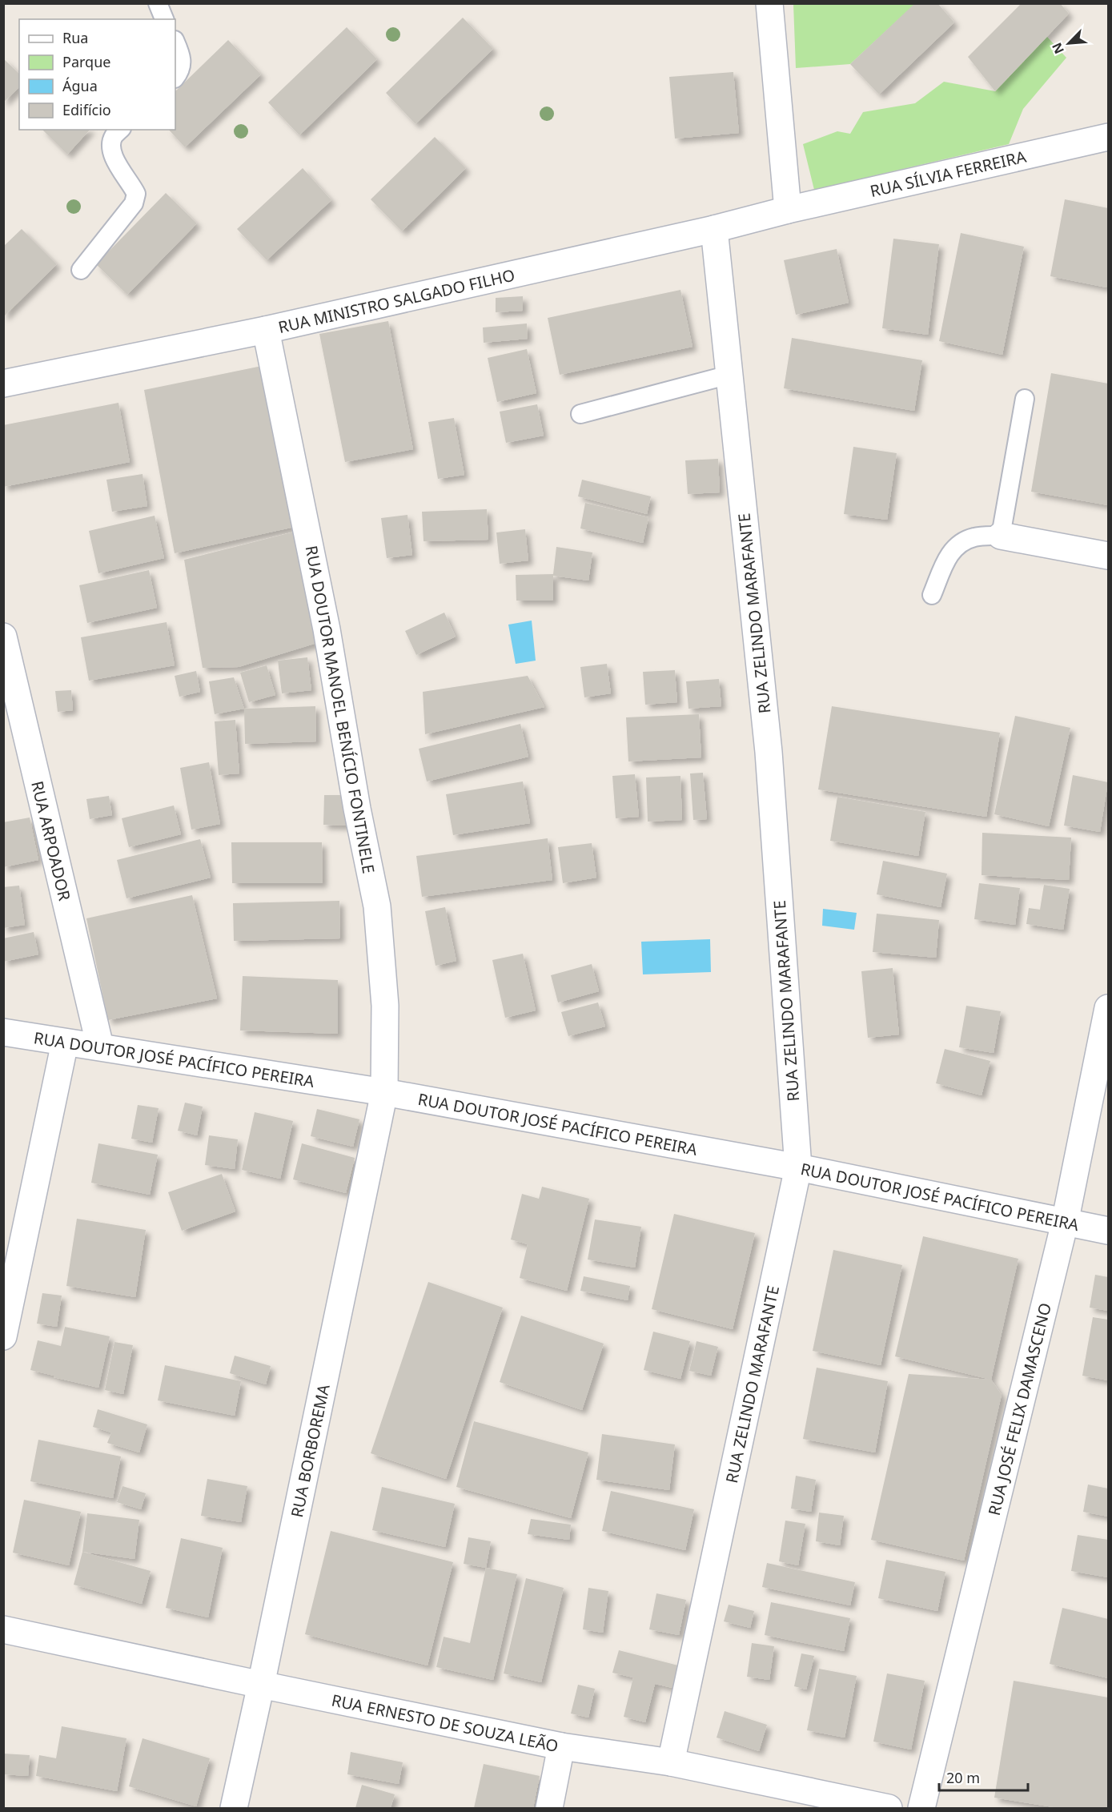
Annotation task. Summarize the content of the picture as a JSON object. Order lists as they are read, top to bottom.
{
  "streets": {
    "street": [
      "RUA SÍLVIA FERREIRA",
      "RUA MINISTRO SALGADO FILHO",
      "RUA ZELINDO MARAFANTE",
      "RUA DOUTOR MANOEL BENÍCIO FONTINELE",
      "RUA ARPOADOR",
      "RUA DOUTOR JOSÉ PACÍFICO PEREIRA",
      "RUA JOSÉ FELIX DAMASCENO",
      "RUA BORBOREMA",
      "RUA ERNESTO DE SOUZA LEÃO"
    ]
  },
  "crossings": [
    ["RUA SÍLVIA FERREIRA", "RUA MINISTRO SALGADO FILHO"],
    ["RUA MINISTRO SALGADO FILHO", "RUA ZELINDO MARAFANTE"],
    ["RUA MINISTRO SALGADO FILHO", "RUA DOUTOR MANOEL BENÍCIO FONTINELE"],
    ["RUA ZELINDO MARAFANTE", "RUA DOUTOR JOSÉ PACÍFICO PEREIRA"],
    ["RUA ZELINDO MARAFANTE", "RUA ERNESTO DE SOUZA LEÃO"],
    ["RUA DOUTOR MANOEL BENÍCIO FONTINELE", "RUA DOUTOR JOSÉ PACÍFICO PEREIRA"],
    ["RUA DOUTOR MANOEL BENÍCIO FONTINELE", "RUA BORBOREMA"],
    ["RUA ARPOADOR", "RUA DOUTOR JOSÉ PACÍFICO PEREIRA"],
    ["RUA DOUTOR JOSÉ PACÍFICO PEREIRA", "RUA JOSÉ FELIX DAMASCENO"],
    ["RUA DOUTOR JOSÉ PACÍFICO PEREIRA", "RUA BORBOREMA"],
    ["RUA BORBOREMA", "RUA ERNESTO DE SOUZA LEÃO"]
  ],
  "legend": [
    "Rua",
    "Parque",
    "Água",
    "Edifício"
  ],
  "scale_bar": "20 m",
  "north": "bottom left"
}
